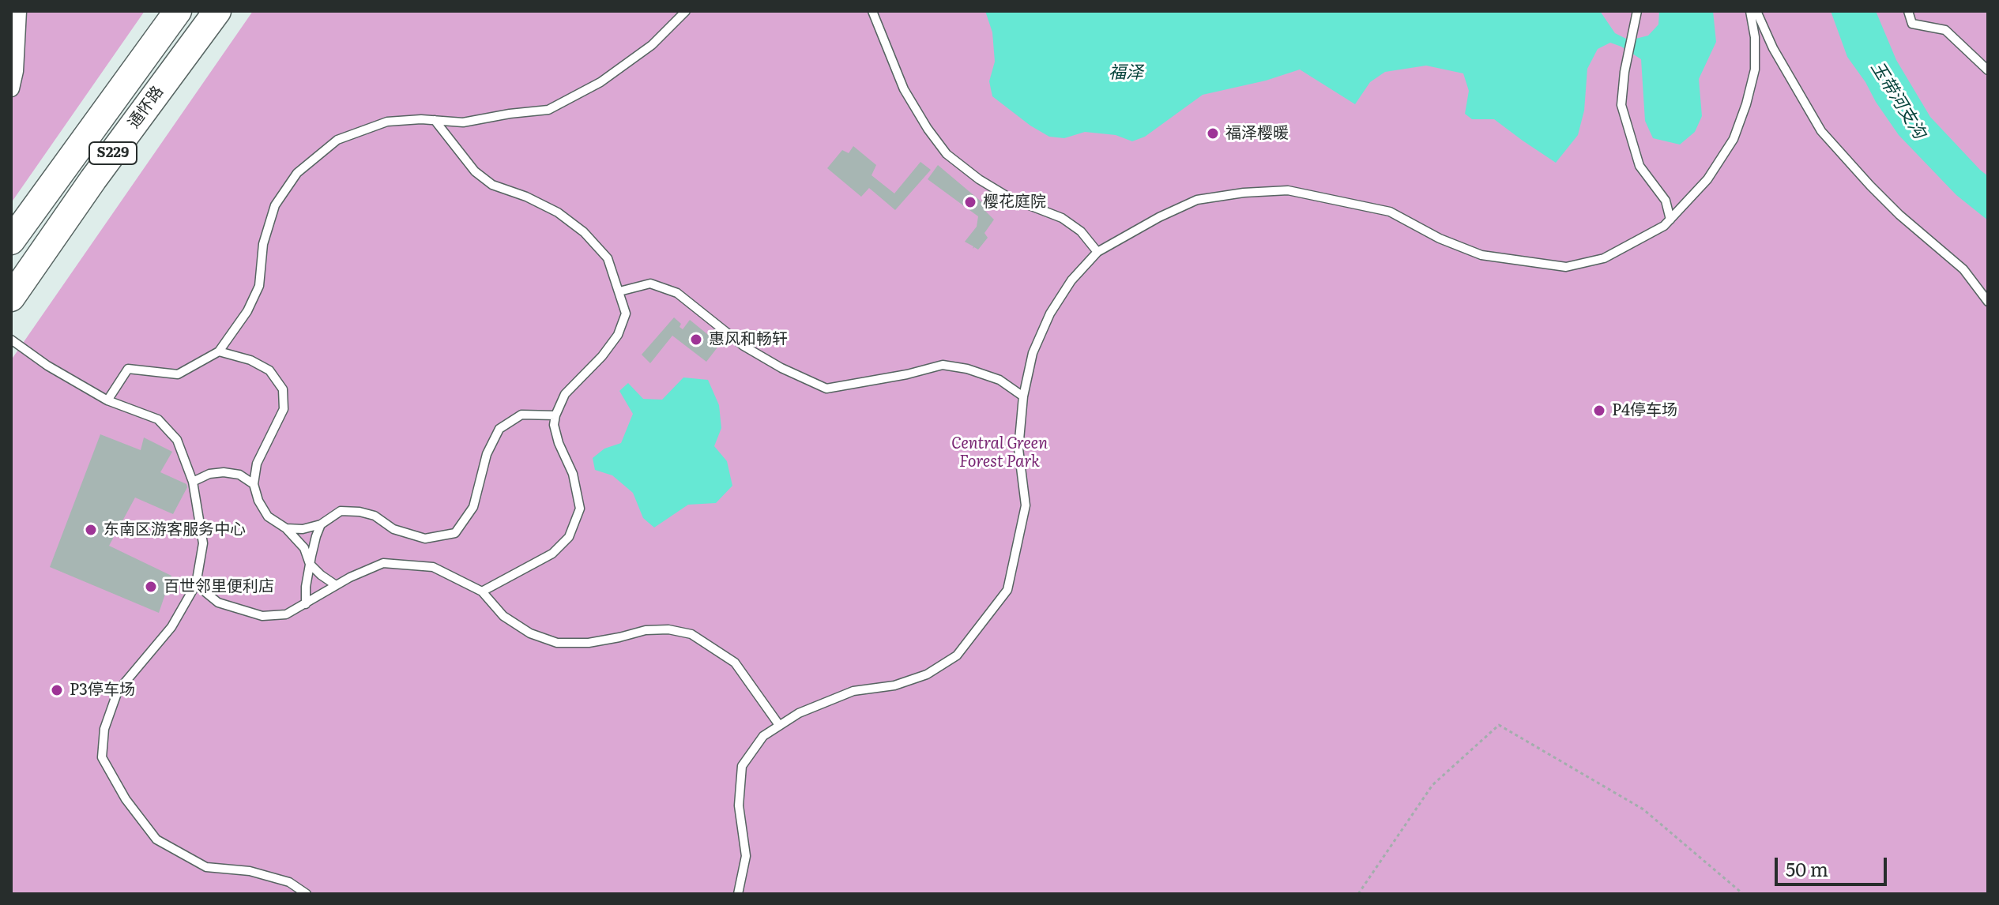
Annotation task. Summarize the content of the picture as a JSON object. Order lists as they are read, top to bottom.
{
  "streets": {
    "main road": ["通怀路", "S229"]
  },
  "water": ["福泽", "玉带河支沟"],
  "parks": ["Central Green Forest Park"],
  "places": [
    "福泽樱暖",
    "樱花庭院",
    "惠风和畅轩",
    "P4停车场",
    "东南区游客服务中心",
    "百世邻里便利店",
    "P3停车场"
  ],
  "scale_bar": "50 m"
}
